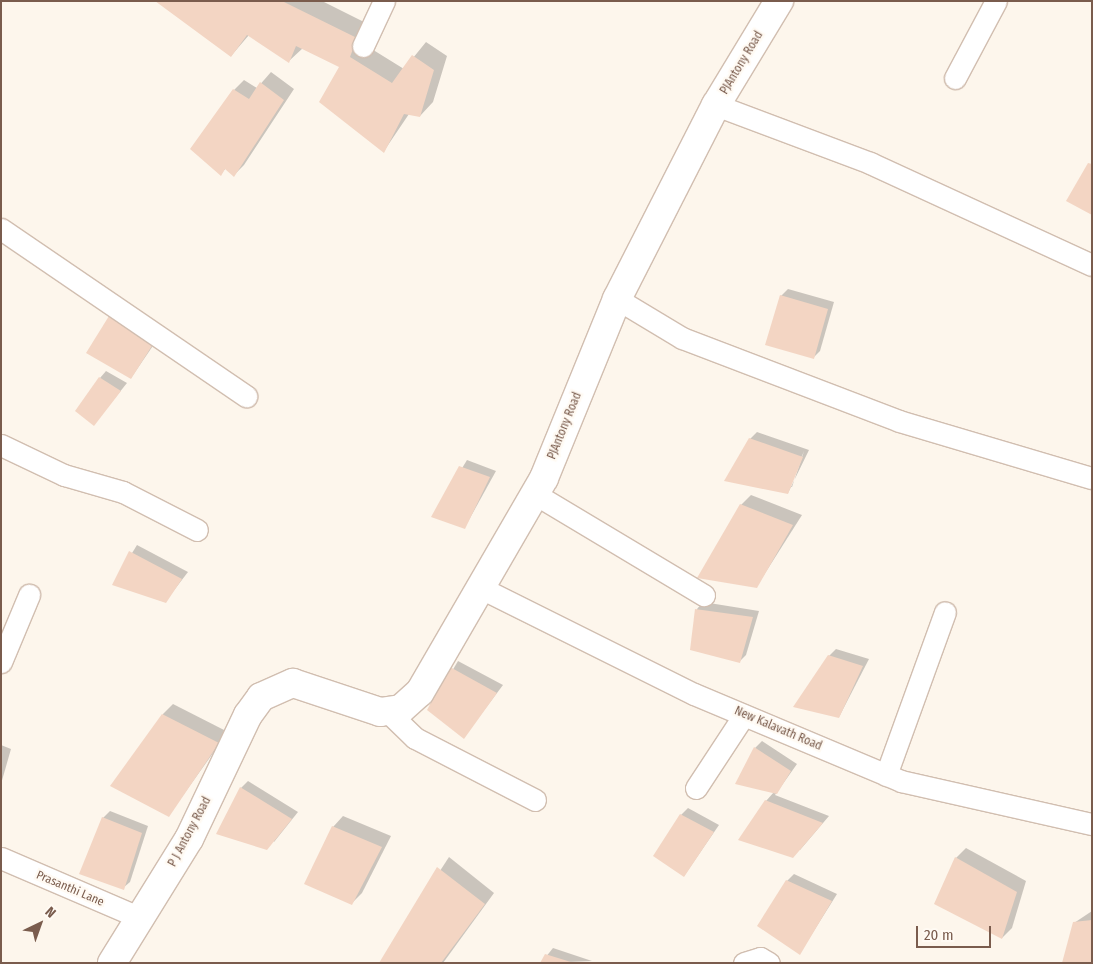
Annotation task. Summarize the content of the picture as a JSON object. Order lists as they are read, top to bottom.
{
  "streets": {
    "street": [
      "PJAntony Road",
      "New Kalavath Road",
      "P J Antony Road",
      "Prasanthi Lane"
    ]
  },
  "crossings": [
    ["PJAntony Road", "New Kalavath Road"],
    ["PJAntony Road", "P J Antony Road"],
    ["P J Antony Road", "Prasanthi Lane"]
  ],
  "scale_bar": "20 m",
  "north": "top right"
}
